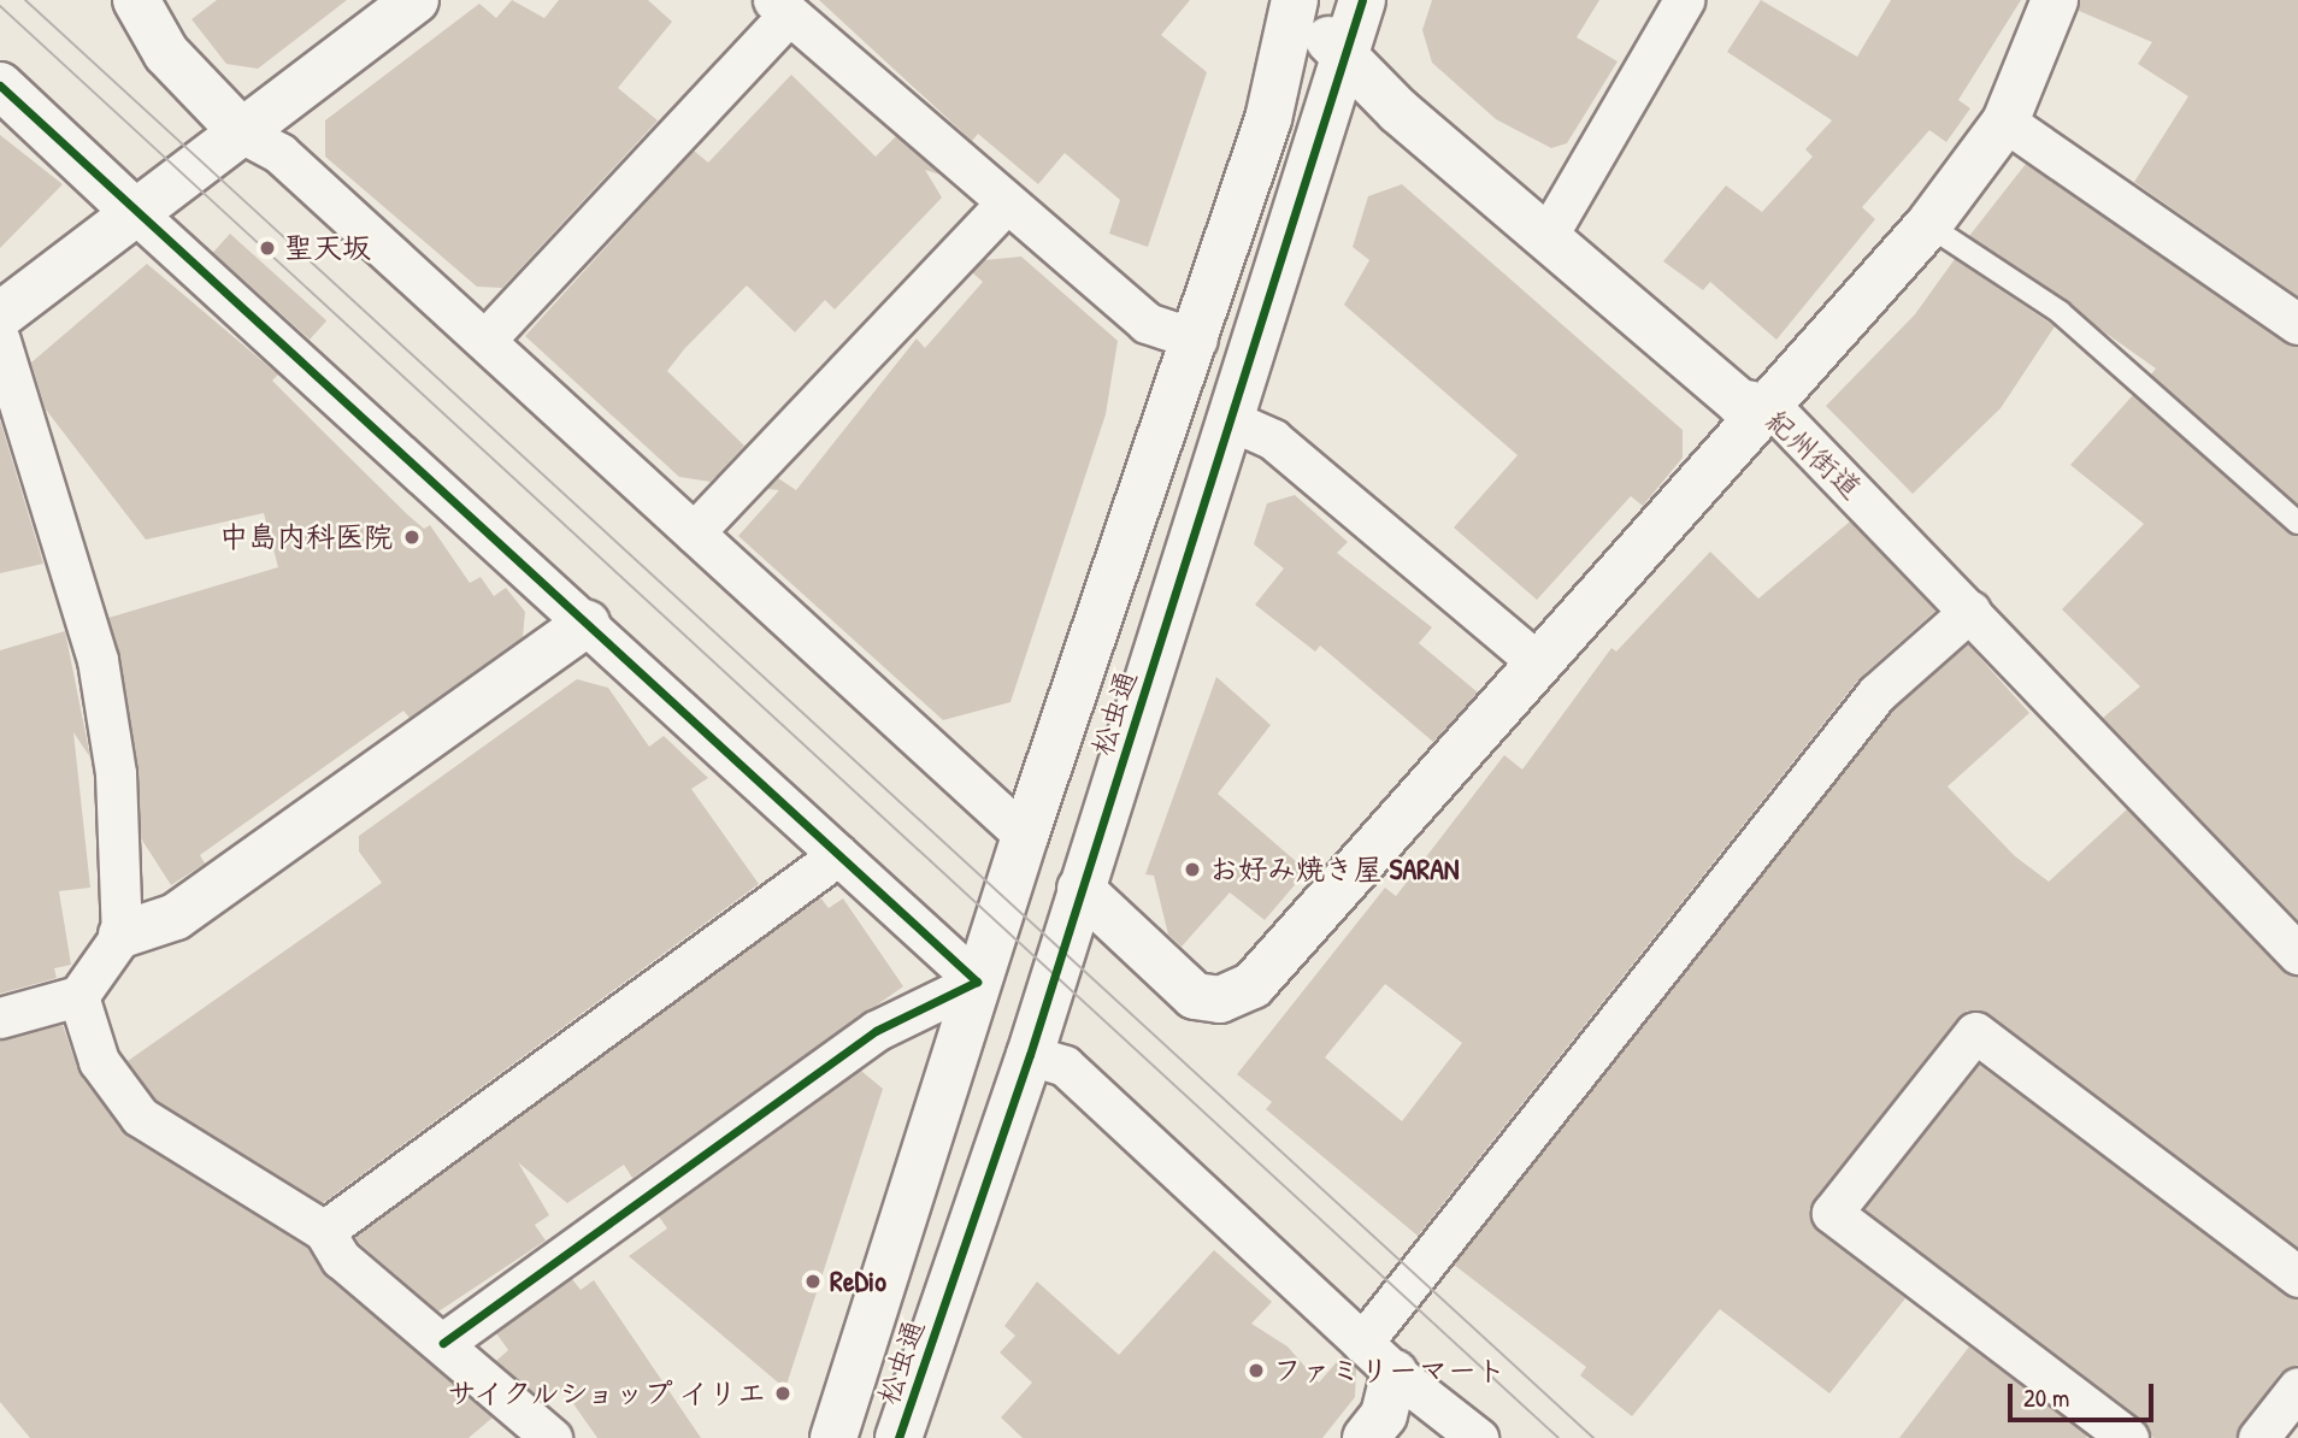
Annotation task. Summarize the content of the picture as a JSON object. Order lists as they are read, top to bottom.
{
  "streets": {
    "street": ["紀州街道", "松虫通"]
  },
  "crossings": [
    ["紀州街道", "松虫通"]
  ],
  "places": [
    "聖天坂",
    "中島内科医院",
    "お好み焼き屋 SARAN",
    "ReDio",
    "ファミリーマート",
    "サイクルショップ イリエ"
  ],
  "scale_bar": "20 m"
}
